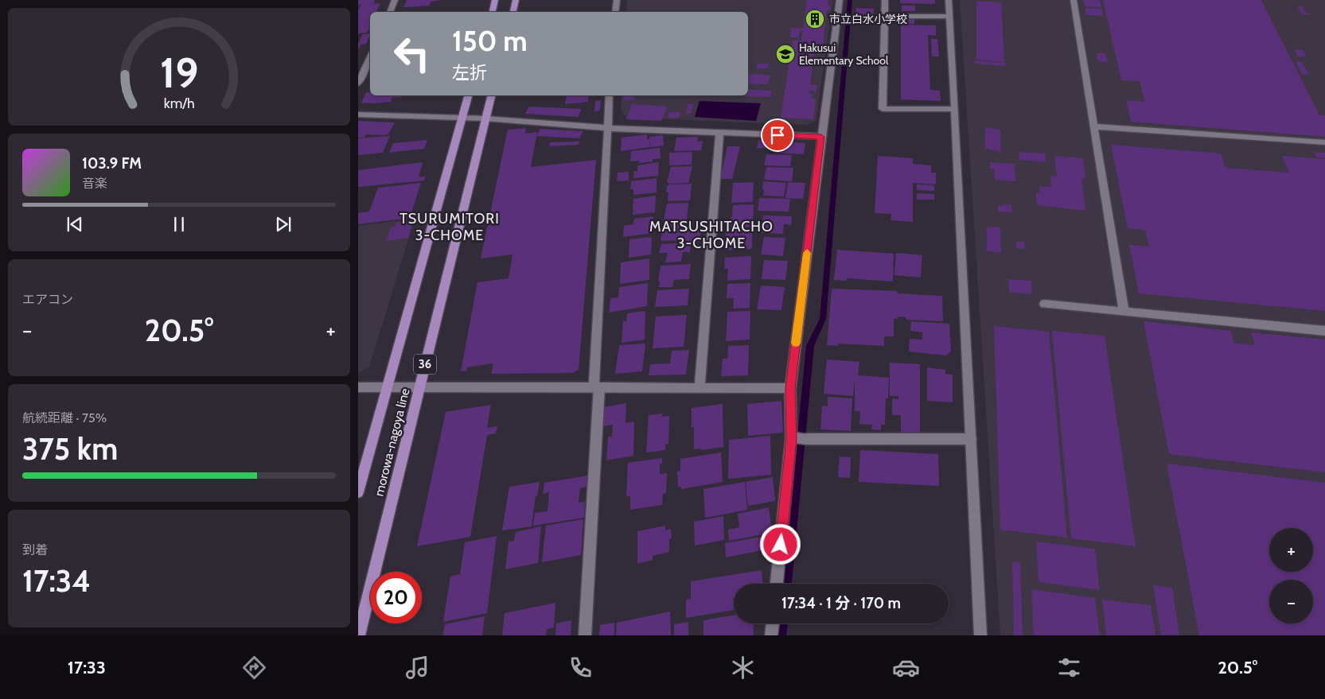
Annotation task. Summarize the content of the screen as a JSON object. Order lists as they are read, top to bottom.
{
  "streets": {
    "main road": ["36", "morowa-nagoya line"]
  },
  "districts": ["TSURUMITORI 3-CHOME", "MATSUSHITACHO 3-CHOME"],
  "places": {
    "building": ["市立白水小学校"],
    "school or university": ["Hakusui Elementary School"]
  },
  "page": {
    "turn": ["150 m", "左折"],
    "song": ["103.9 FM", "音楽"],
    "tile": [
      "エアコン",
      ["航続距離 · 75%", "375 km"],
      ["到着", "17:34"]
    ],
    "heat": ["−", "20.5°", "+"],
    "map_buttons": ["+", "−"],
    "limit": "20",
    "trip": "17:34 · 1 分 · 170 m",
    "tabs": ["17:33", "20.5°"],
    "gauge": ["19", "km/h"]
  }
}
